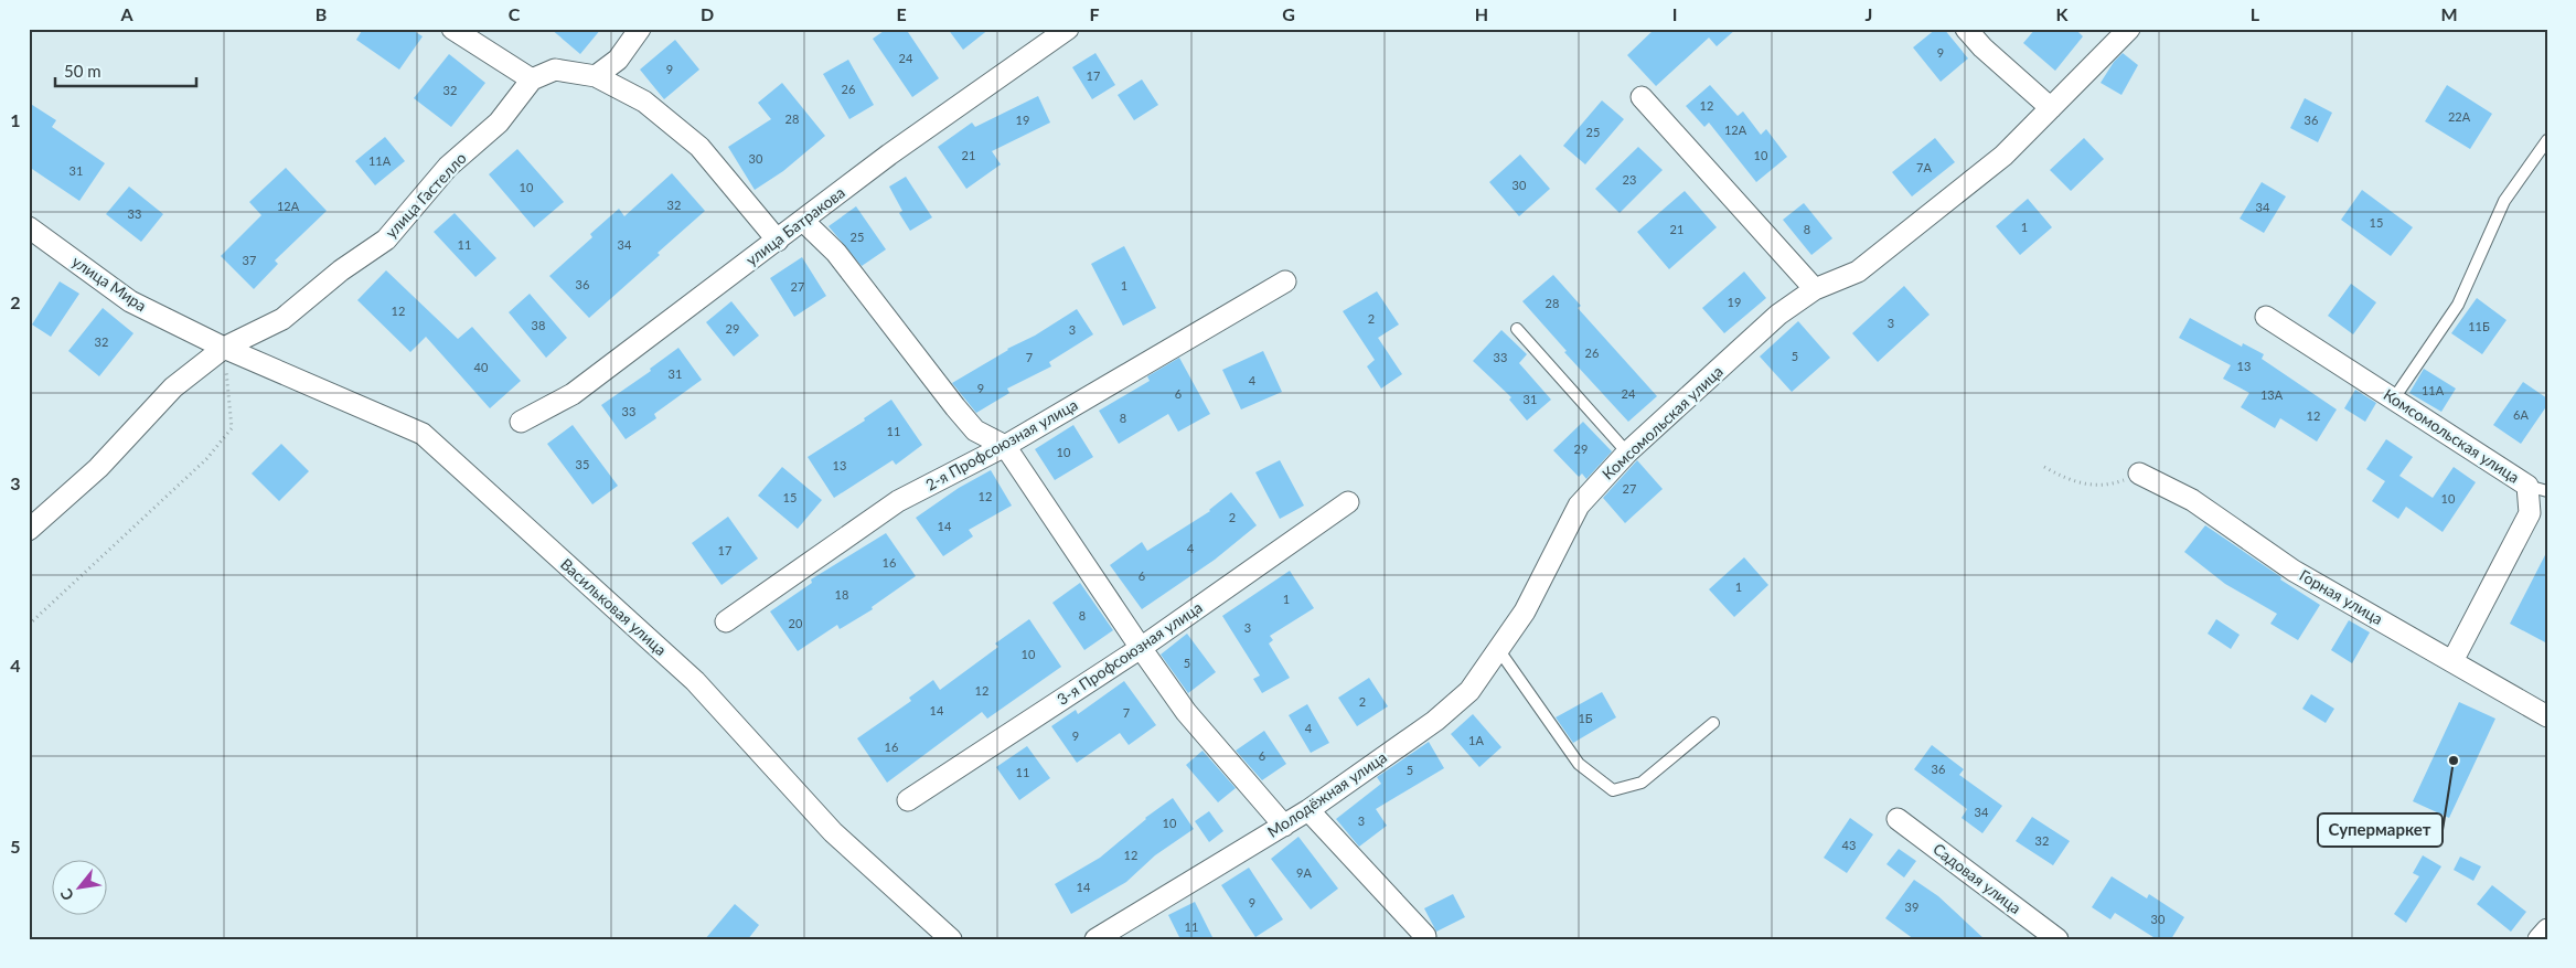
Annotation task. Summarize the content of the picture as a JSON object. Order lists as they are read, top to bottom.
{
  "streets": {
    "street": [
      "улица Гастелло",
      "улица Батракова",
      "улица Мира",
      "Комсомольская улица",
      "2-я Профсоюзная улица",
      "Горная улица",
      "Васильковая улица",
      "3-я Профсоюзная улица",
      "Молодёжная улица",
      "Садовая улица"
    ]
  },
  "crossings": [
    ["улица Гастелло", "улица Мира"],
    ["улица Гастелло", "Васильковая улица"],
    ["улица Мира", "Васильковая улица"],
    ["Комсомольская улица", "Горная улица"],
    ["Комсомольская улица", "Молодёжная улица"]
  ],
  "places": ["Супермаркет"],
  "house_numbers": [
    "9",
    "24",
    "9",
    "17",
    "26",
    "32",
    "12",
    "22А",
    "28",
    "19",
    "36",
    "12А",
    "25",
    "21",
    "10",
    "30",
    "11А",
    "7А",
    "31",
    "23",
    "30",
    "10",
    "32",
    "12А",
    "34",
    "33",
    "15",
    "1",
    "21",
    "8",
    "25",
    "11",
    "34",
    "37",
    "36",
    "1",
    "27",
    "19",
    "28",
    "12",
    "2",
    "3",
    "38",
    "11Б",
    "29",
    "3",
    "32",
    "26",
    "5",
    "7",
    "33",
    "13",
    "40",
    "31",
    "4",
    "9",
    "11А",
    "6",
    "24",
    "13А",
    "31",
    "33",
    "6А",
    "12",
    "8",
    "11",
    "29",
    "10",
    "35",
    "13",
    "27",
    "12",
    "15",
    "10",
    "2",
    "14",
    "4",
    "17",
    "16",
    "6",
    "1",
    "18",
    "1",
    "8",
    "20",
    "3",
    "10",
    "5",
    "12",
    "2",
    "14",
    "7",
    "1Б",
    "4",
    "9",
    "1А",
    "16",
    "6",
    "36",
    "5",
    "11",
    "34",
    "3",
    "10",
    "32",
    "43",
    "12",
    "9А",
    "14",
    "9",
    "39",
    "30",
    "11"
  ],
  "scale_bar": "50 m",
  "north": "bottom left",
  "grid": {
    "columns": [
      "A",
      "B",
      "C",
      "D",
      "E",
      "F",
      "G",
      "H",
      "I",
      "J",
      "K",
      "L",
      "M"
    ],
    "rows": [
      "1",
      "2",
      "3",
      "4",
      "5"
    ]
  }
}
